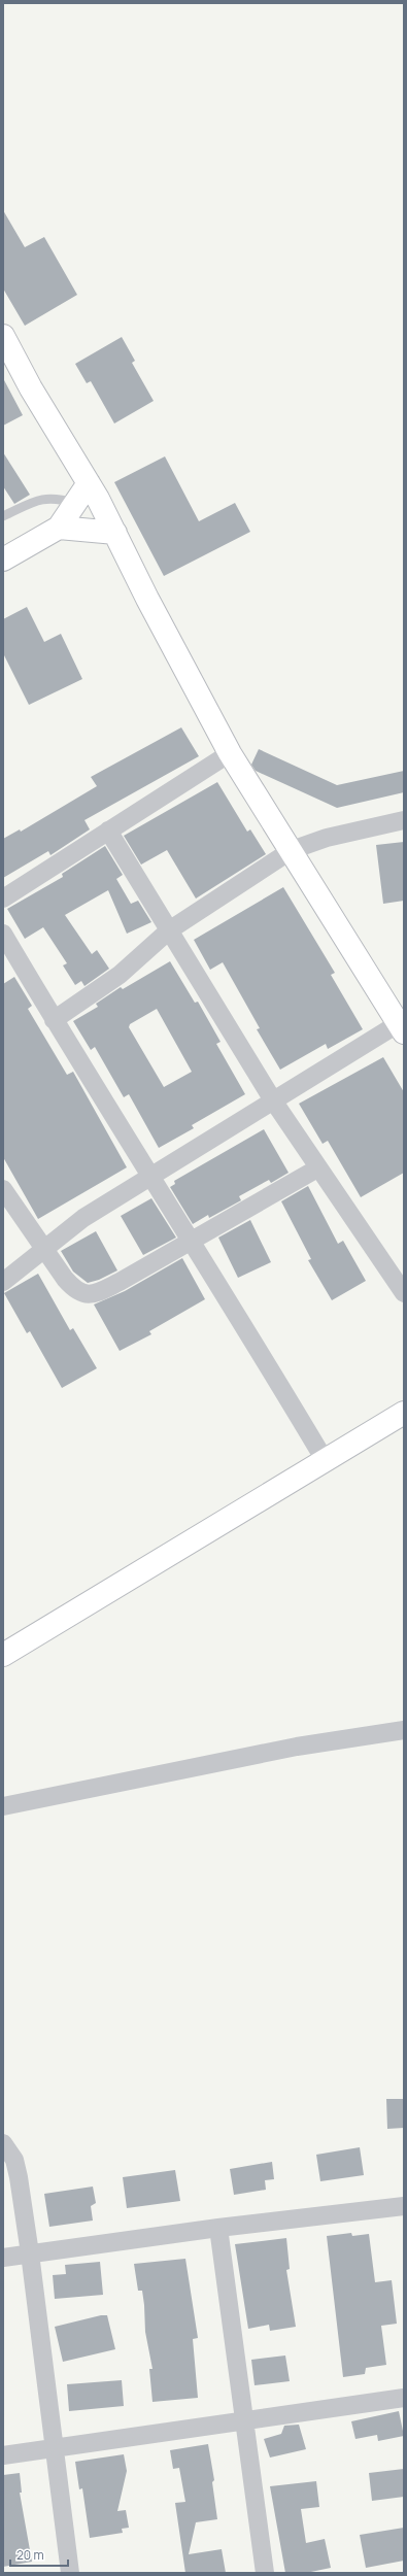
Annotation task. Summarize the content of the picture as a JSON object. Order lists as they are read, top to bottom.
{
  "scale_bar": "20 m"
}
